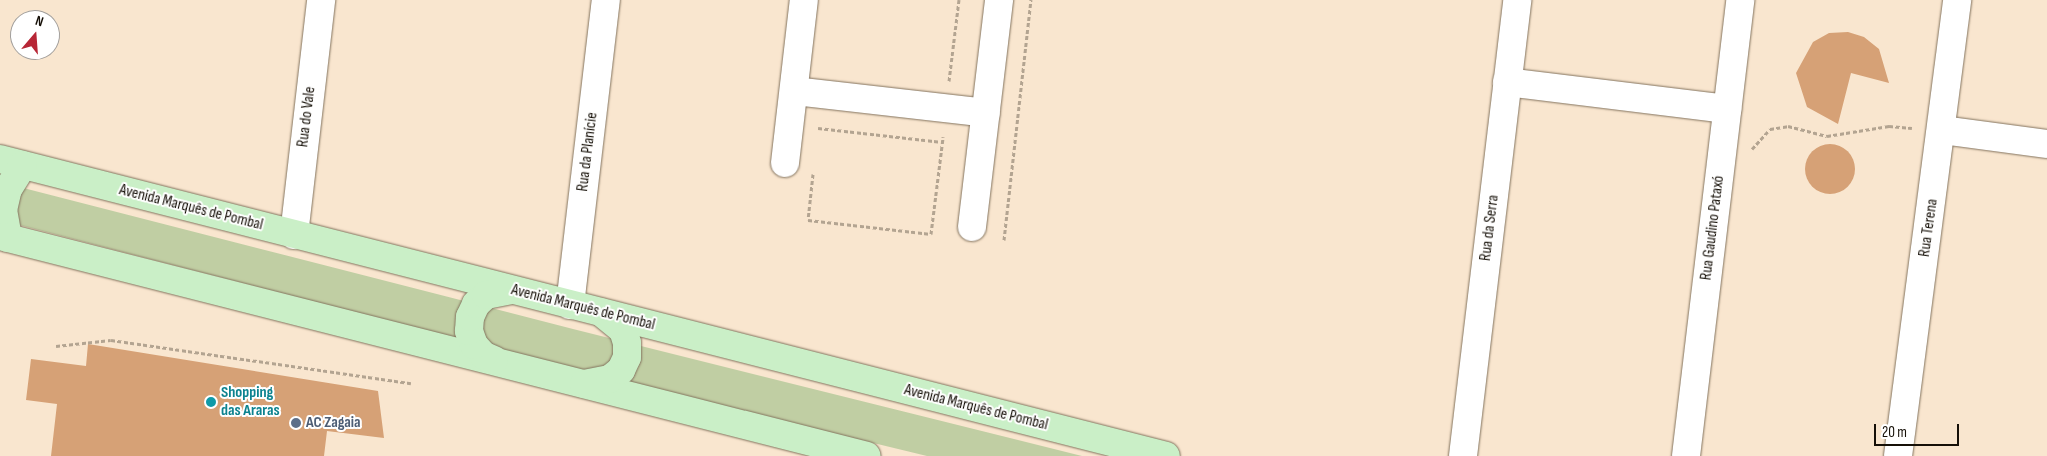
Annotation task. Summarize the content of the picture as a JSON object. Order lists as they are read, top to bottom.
{
  "streets": {
    "main road": ["Avenida Marquês de Pombal"],
    "street": [
      "Rua do Vale",
      "Rua da Planície",
      "Rua da Serra",
      "Rua Gaudino Pataxó",
      "Rua Terena"
    ]
  },
  "crossings": [
    ["Rua do Vale", "Avenida Marquês de Pombal"],
    ["Rua da Planície", "Avenida Marquês de Pombal"]
  ],
  "places": ["Shopping das Araras", "AC Zagaia"],
  "scale_bar": "20 m",
  "north": "top"
}
